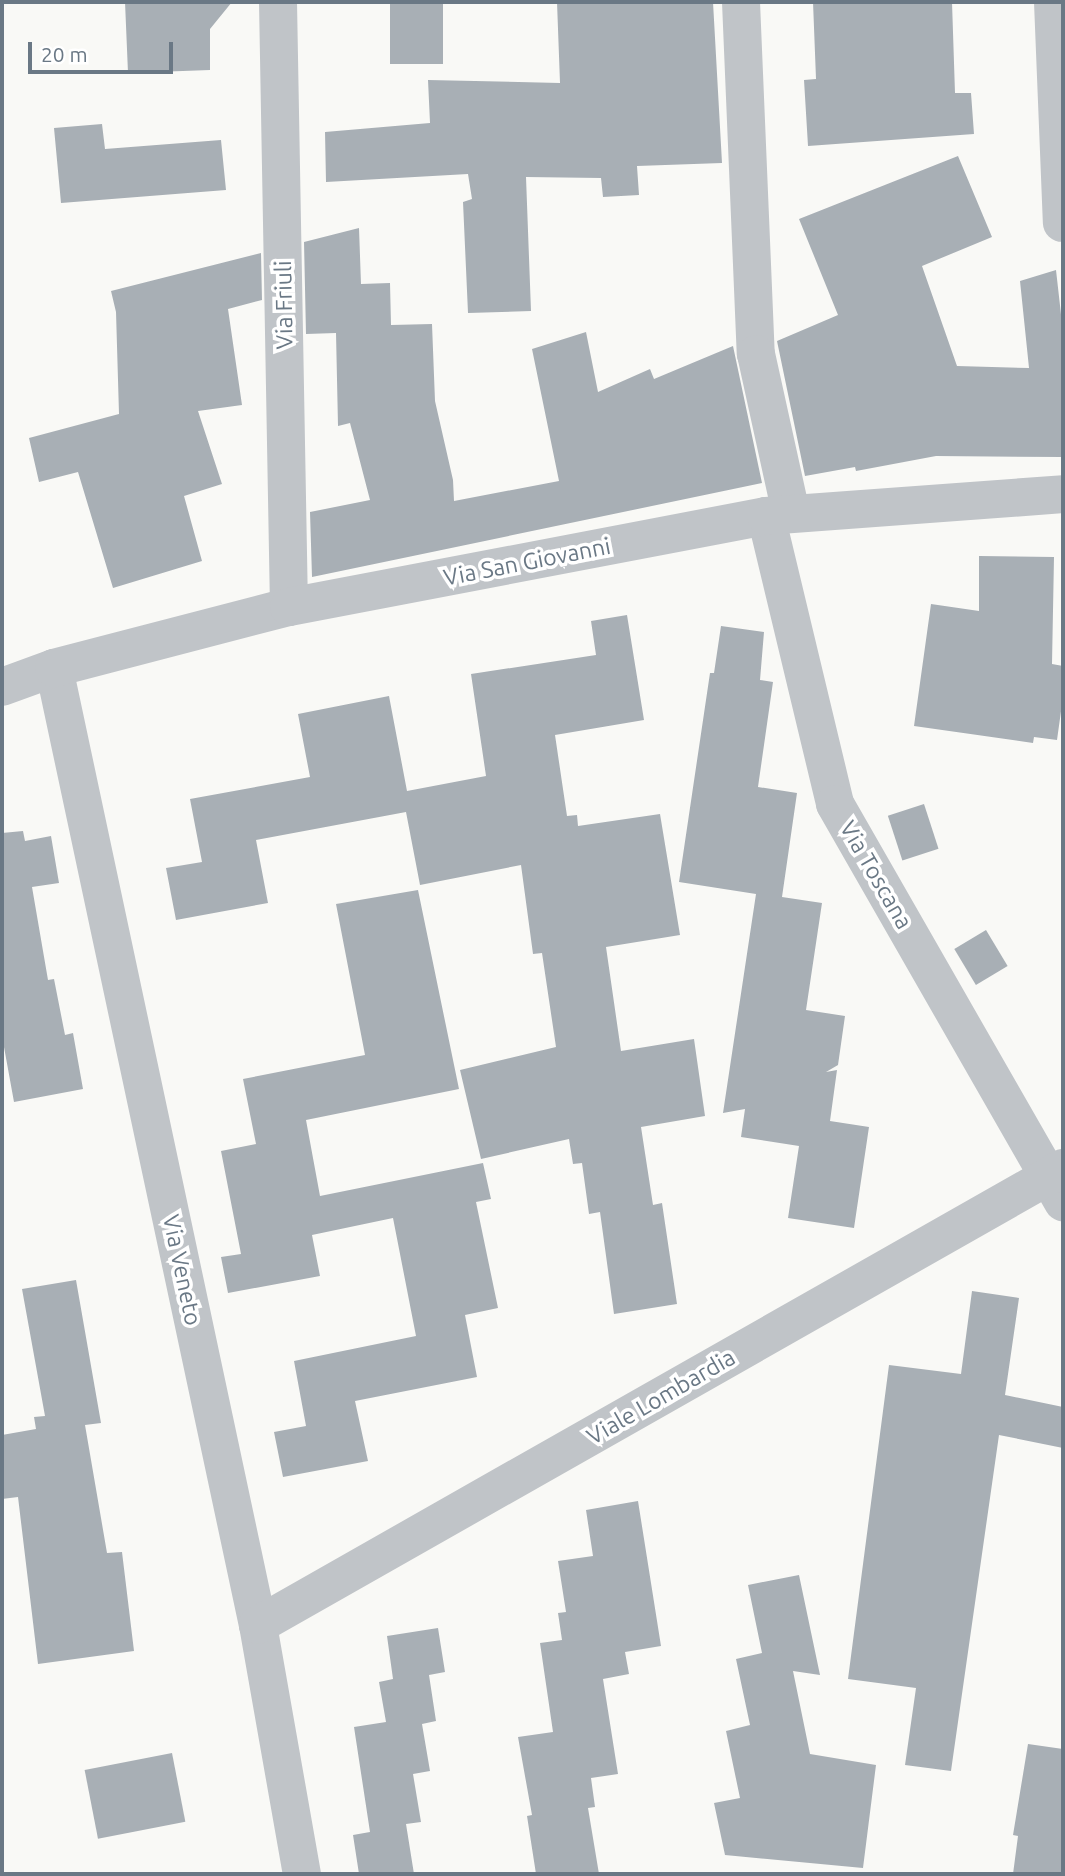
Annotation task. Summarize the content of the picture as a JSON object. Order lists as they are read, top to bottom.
{
  "streets": {
    "street": [
      "Via Friuli",
      "Via San Giovanni",
      "Via Toscana",
      "Via Veneto",
      "Viale Lombardia"
    ]
  },
  "crossings": [
    ["Via Friuli", "Via San Giovanni"],
    ["Via San Giovanni", "Via Toscana"],
    ["Via San Giovanni", "Via Veneto"],
    ["Via Toscana", "Viale Lombardia"],
    ["Via Veneto", "Viale Lombardia"]
  ],
  "scale_bar": "20 m"
}
